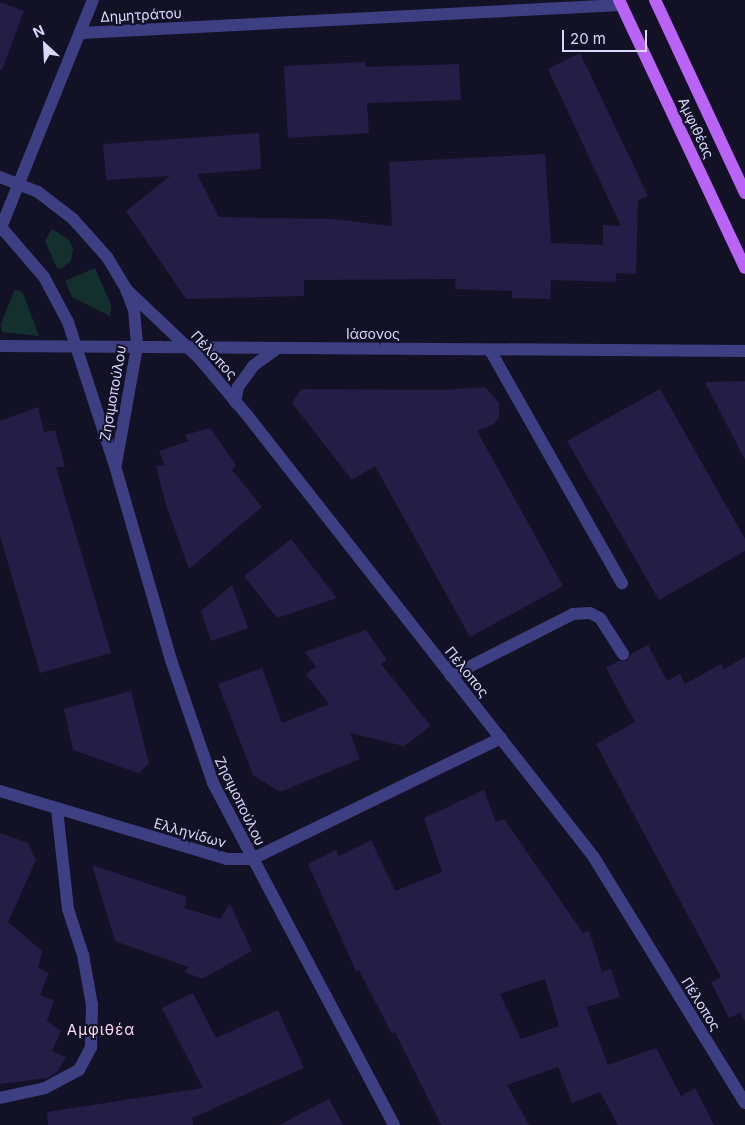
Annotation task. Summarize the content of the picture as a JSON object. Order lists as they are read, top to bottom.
{
  "streets": {
    "main road": ["Αμφιθέας"],
    "street": [
      "Δημητράτου",
      "Ιάσονος",
      "Πέλοπος",
      "Ζησιμοπούλου",
      "Ελληνίδων"
    ]
  },
  "crossings": [
    ["Δημητράτου", "Αμφιθέας"],
    ["Ιάσονος", "Πέλοπος"],
    ["Ιάσονος", "Ζησιμοπούλου"],
    ["Πέλοπος", "Ζησιμοπούλου"],
    ["Πέλοπος", "Ελληνίδων"],
    ["Ζησιμοπούλου", "Ελληνίδων"]
  ],
  "districts": ["Αμφιθέα"],
  "scale_bar": "20 m",
  "north": "top left"
}
